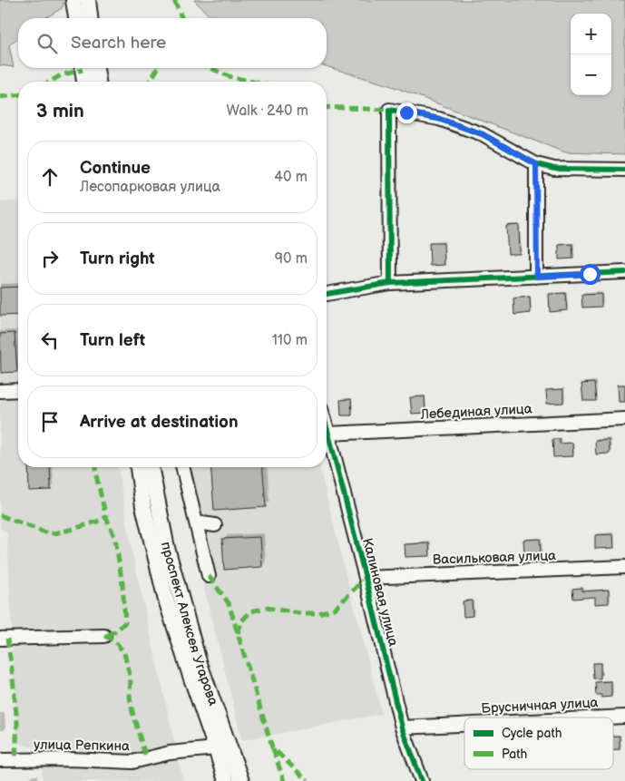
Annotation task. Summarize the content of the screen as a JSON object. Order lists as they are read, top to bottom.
{
  "streets": {
    "main road": ["проспект Алексея Угарова"],
    "street": [
      "Лебединая улица",
      "Васильковая улица",
      "Калиновая улица",
      "Брусничная улица",
      "улица Репкина"
    ]
  },
  "crossings": [
    ["Лебединая улица", "Калиновая улица"],
    ["Васильковая улица", "Калиновая улица"],
    ["Калиновая улица", "Брусничная улица"],
    ["проспект Алексея Угарова", "улица Репкина"]
  ],
  "legend": ["Cycle path", "Path"],
  "page": {
    "map_buttons": ["+", "−"],
    "search": "Search here",
    "heading": ["3 min", "Walk · 240 m"],
    "list": [
      ["Continue", "Лесопарковая улица", "40 m"],
      ["Turn right", "90 m"],
      ["Turn left", "110 m"],
      "Arrive at destination"
    ]
  }
}
